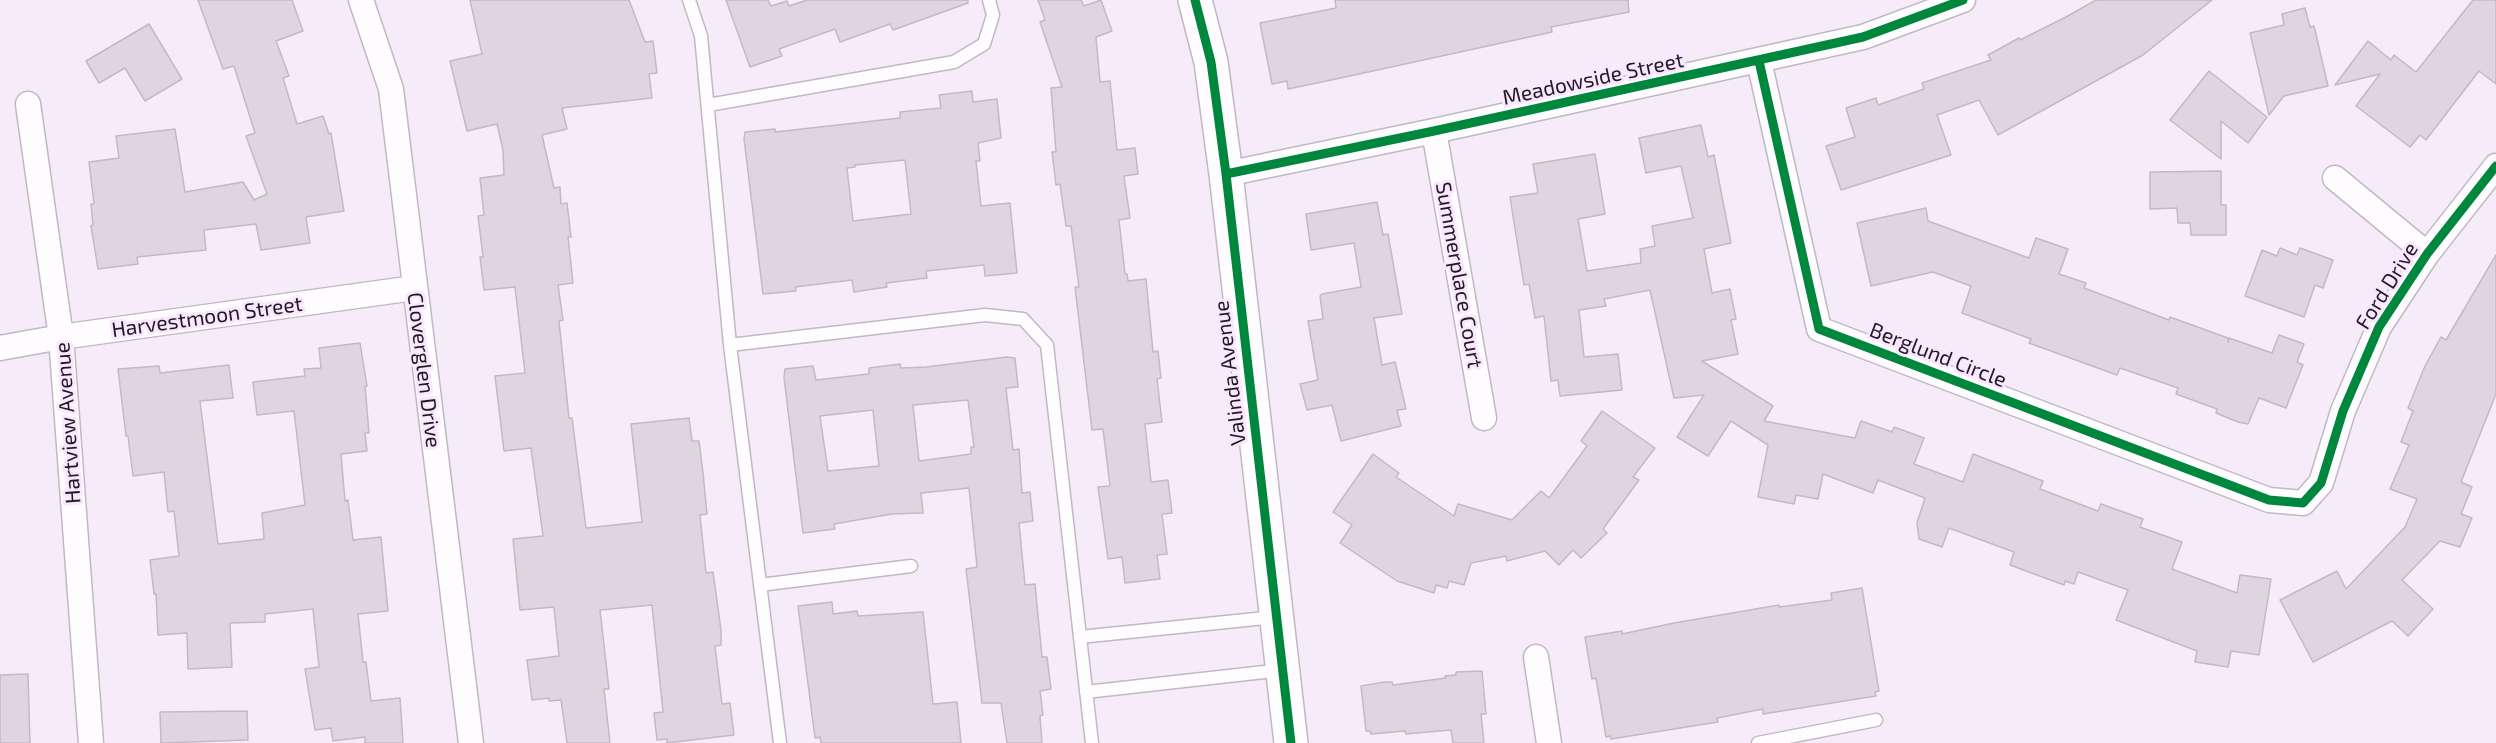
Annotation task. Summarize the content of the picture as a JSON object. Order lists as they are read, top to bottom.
{
  "streets": {
    "main road": ["Valinda Avenue"],
    "street": [
      "Meadowside Street",
      "Summerplace Court",
      "Ford Drive",
      "Harvestmoon Street",
      "Berglund Circle",
      "Cloverglen Drive",
      "Hartview Avenue"
    ]
  },
  "crossings": [
    ["Meadowside Street", "Summerplace Court"],
    ["Meadowside Street", "Berglund Circle"],
    ["Meadowside Street", "Valinda Avenue"],
    ["Ford Drive", "Berglund Circle"],
    ["Harvestmoon Street", "Cloverglen Drive"],
    ["Harvestmoon Street", "Hartview Avenue"]
  ]
}
